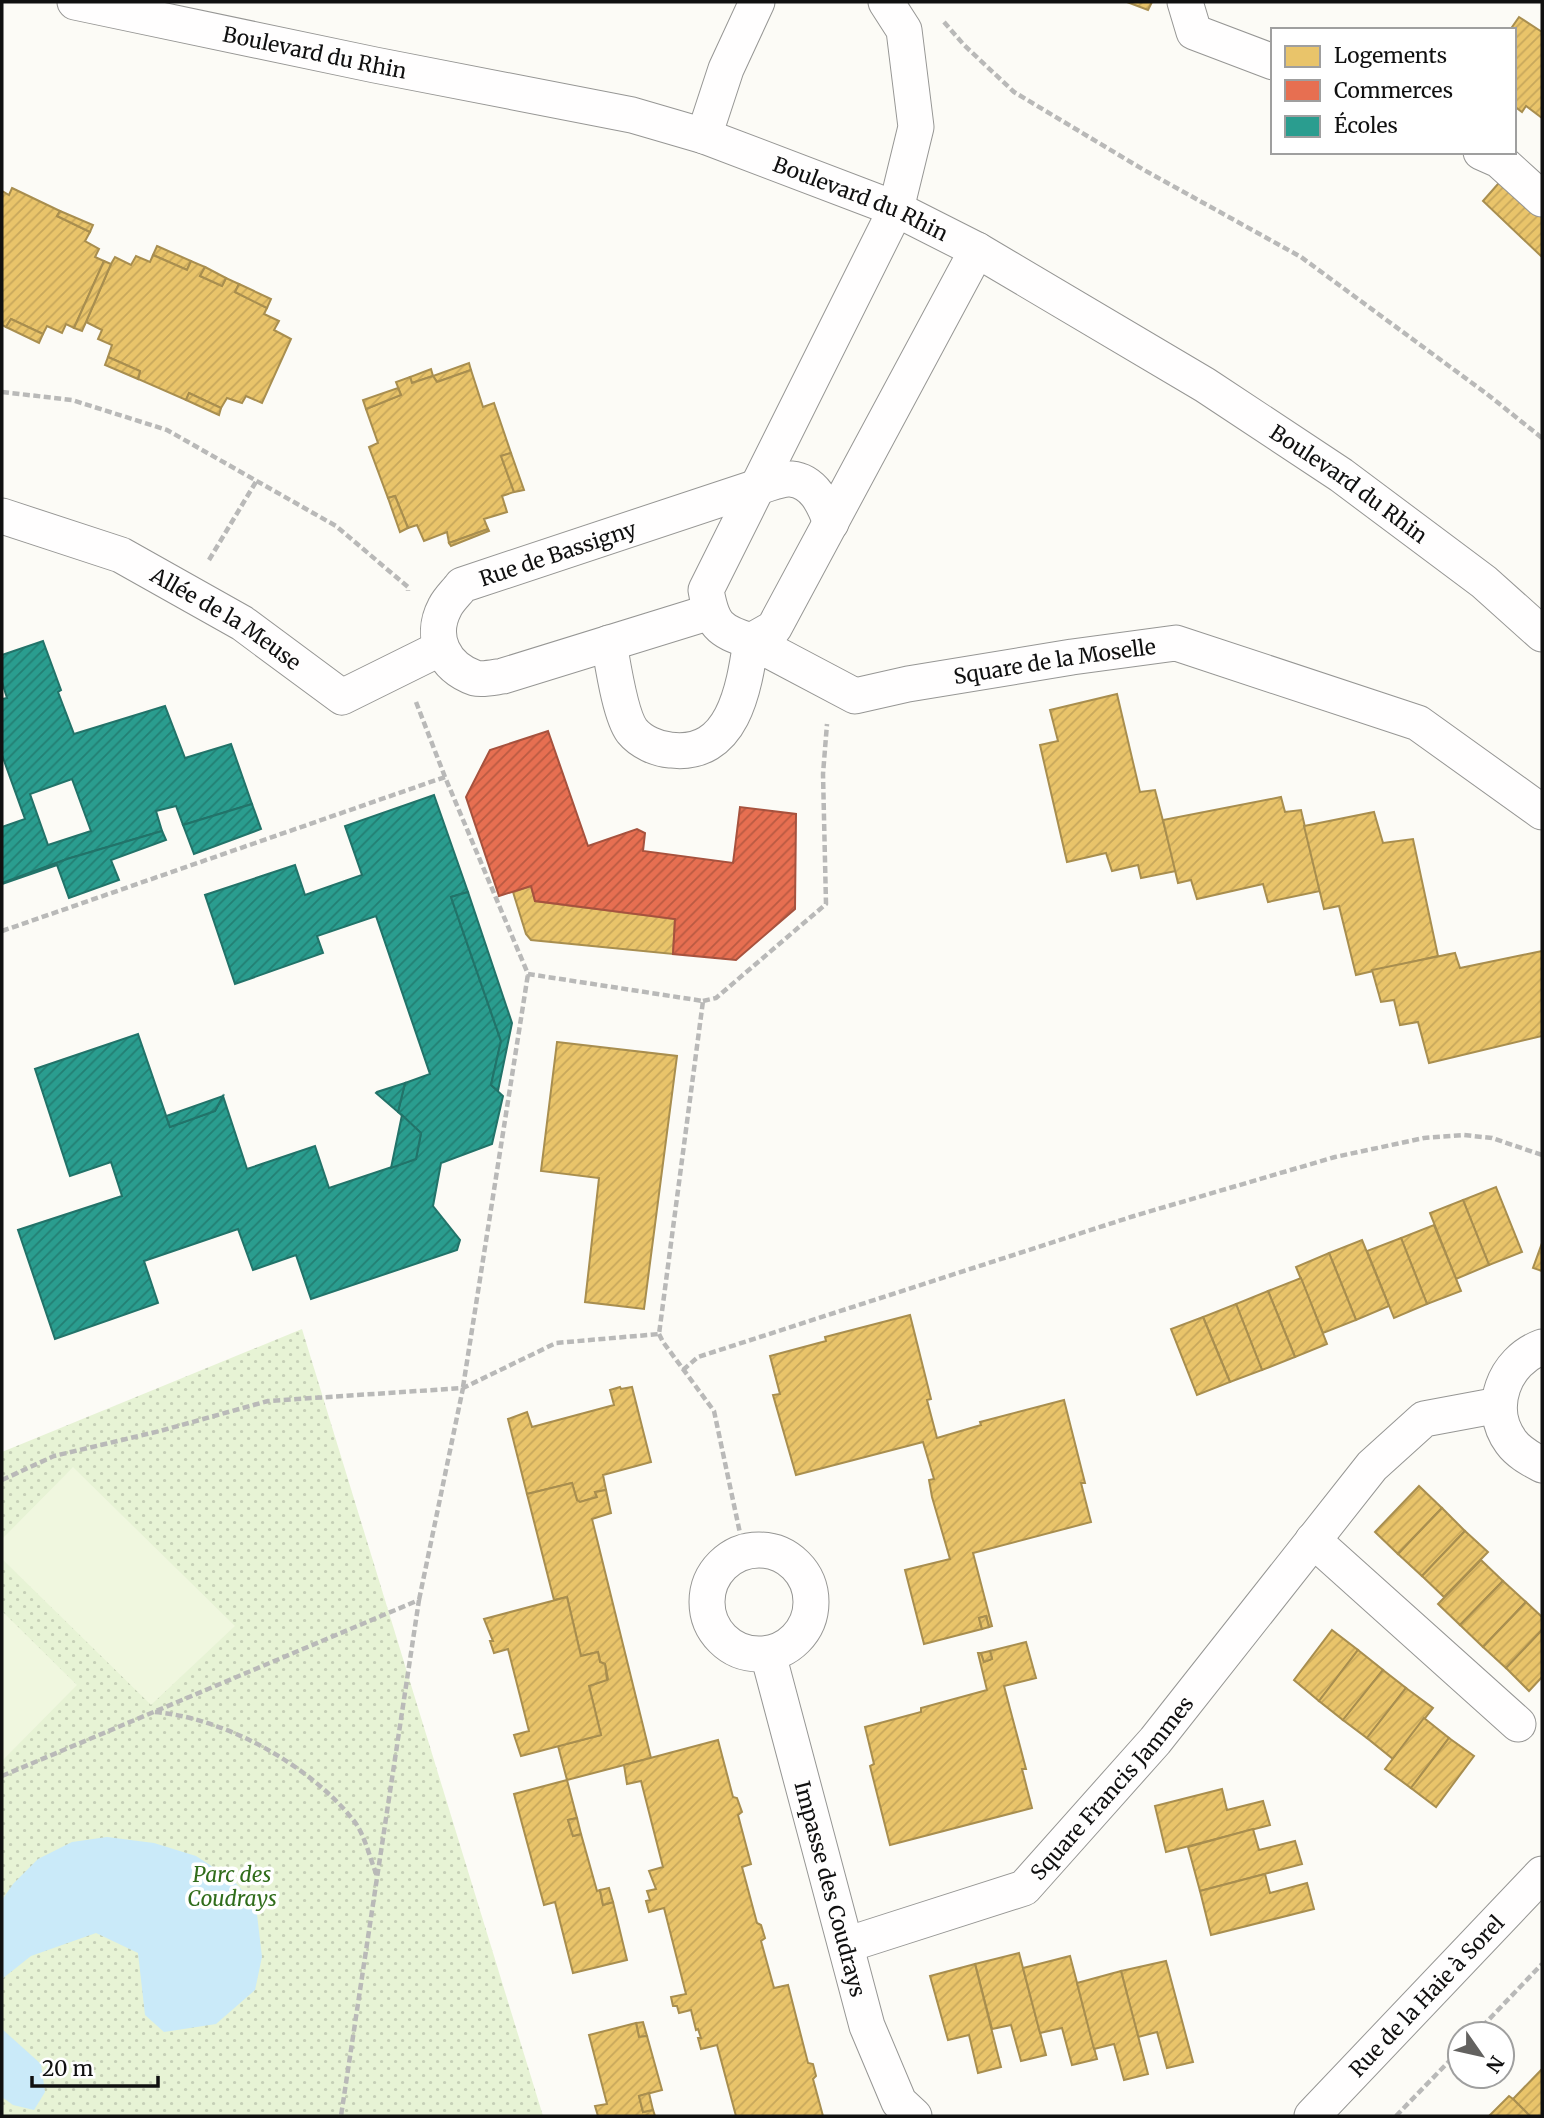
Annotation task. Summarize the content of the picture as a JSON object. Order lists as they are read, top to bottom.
{
  "streets": {
    "street": [
      "Boulevard du Rhin",
      "Rue de Bassigny",
      "Allée de la Meuse",
      "Square de la Moselle",
      "Square Francis Jammes",
      "Impasse des Coudrays",
      "Rue de la Haie à Sorel"
    ]
  },
  "crossings": [
    ["Rue de Bassigny", "Allée de la Meuse"],
    ["Square Francis Jammes", "Impasse des Coudrays"]
  ],
  "parks": ["Parc des Coudrays"],
  "legend": ["Logements", "Commerces", "Écoles"],
  "scale_bar": "20 m",
  "north": "bottom right"
}
